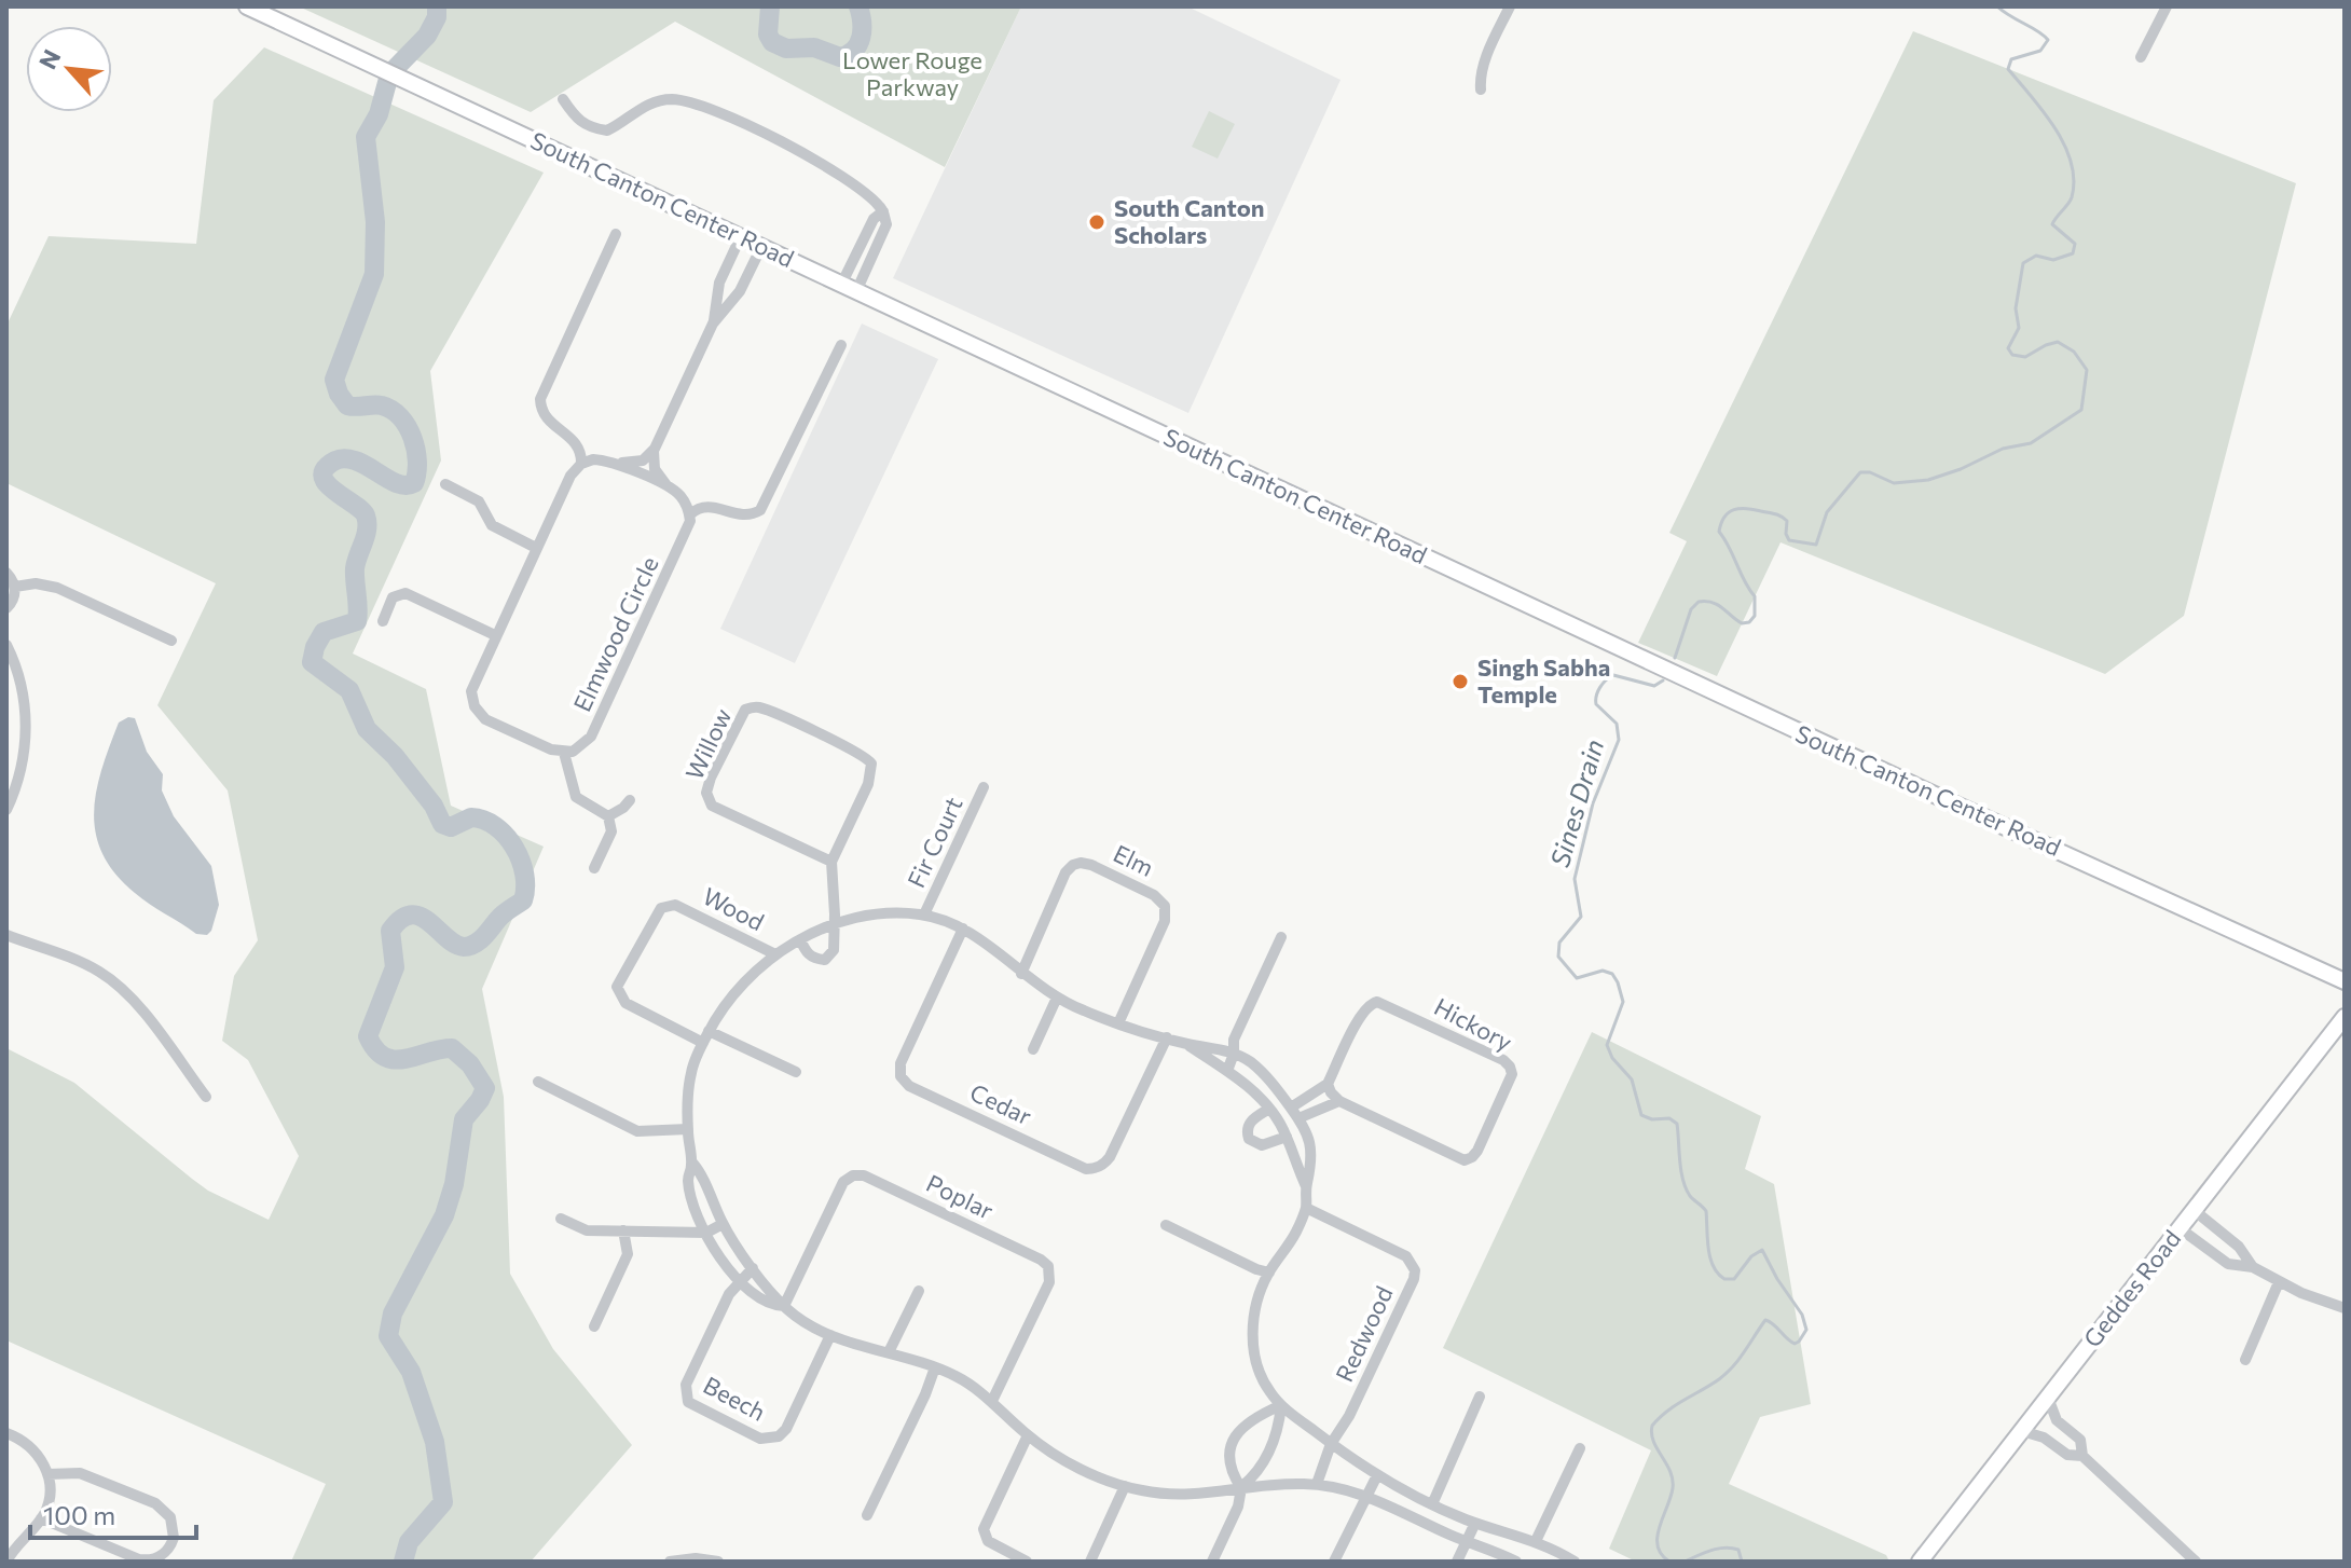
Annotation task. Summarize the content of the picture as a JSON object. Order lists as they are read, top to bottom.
{
  "streets": {
    "main road": ["South Canton Center Road", "Geddes Road"],
    "street": [
      "Elmwood Circle",
      "Willow",
      "Fir Court",
      "Elm",
      "Wood",
      "Hickory",
      "Cedar",
      "Poplar",
      "Redwood",
      "Beech"
    ]
  },
  "water": ["Sines Drain"],
  "parks": ["Lower Rouge Parkway"],
  "places": ["South Canton Scholars", "Singh Sabha Temple"],
  "scale_bar": "100 m",
  "north": "top left"
}
